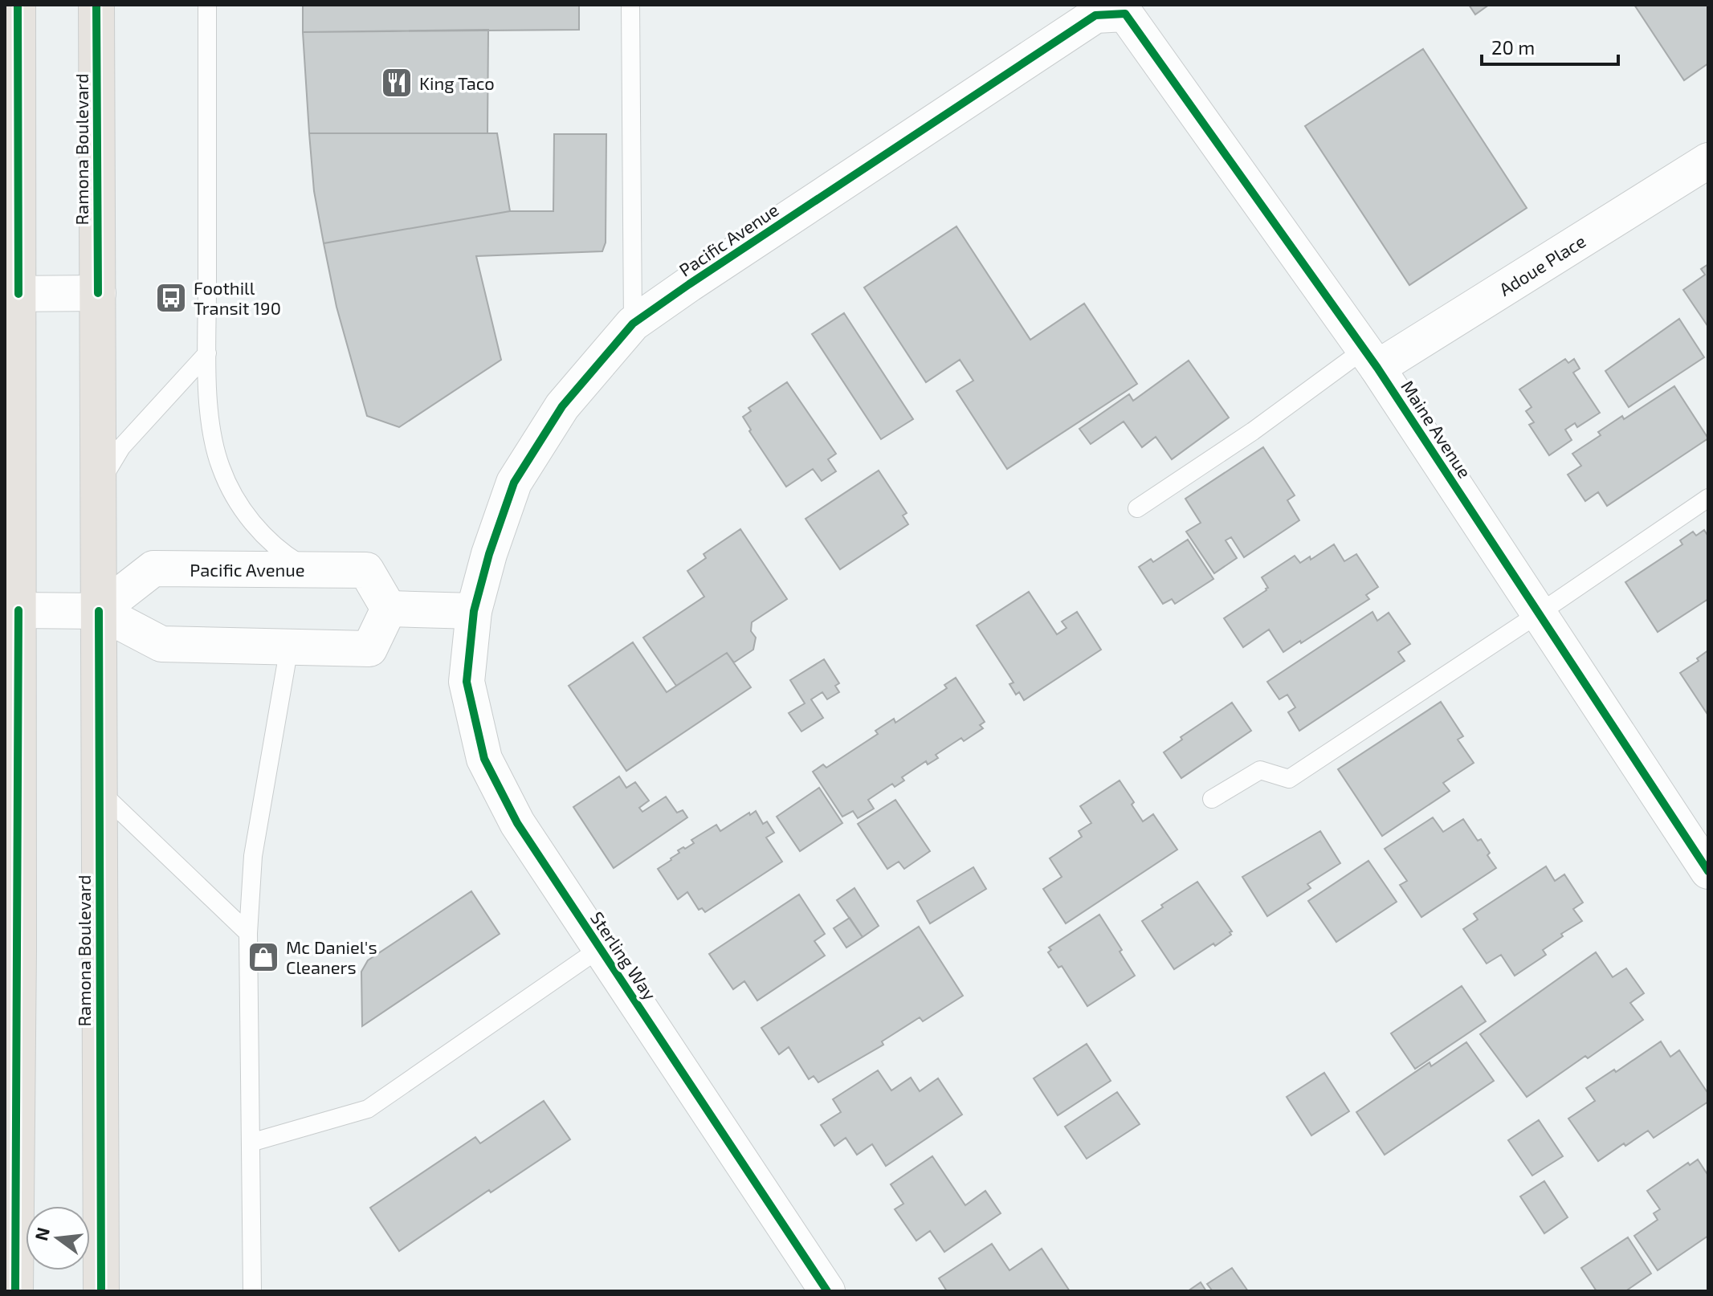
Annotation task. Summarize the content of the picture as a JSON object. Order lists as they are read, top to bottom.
{
  "streets": {
    "main road": ["Ramona Boulevard"],
    "street": [
      "Pacific Avenue",
      "Adoue Place",
      "Maine Avenue",
      "Sterling Way"
    ]
  },
  "crossings": [
    ["Ramona Boulevard", "Pacific Avenue"],
    ["Pacific Avenue", "Maine Avenue"],
    ["Pacific Avenue", "Sterling Way"],
    ["Adoue Place", "Maine Avenue"]
  ],
  "places": {
    "restaurant": ["King Taco"],
    "bus stop": ["Foothill Transit 190"],
    "shop": ["Mc Daniel's Cleaners"]
  },
  "scale_bar": "20 m",
  "north": "left"
}
